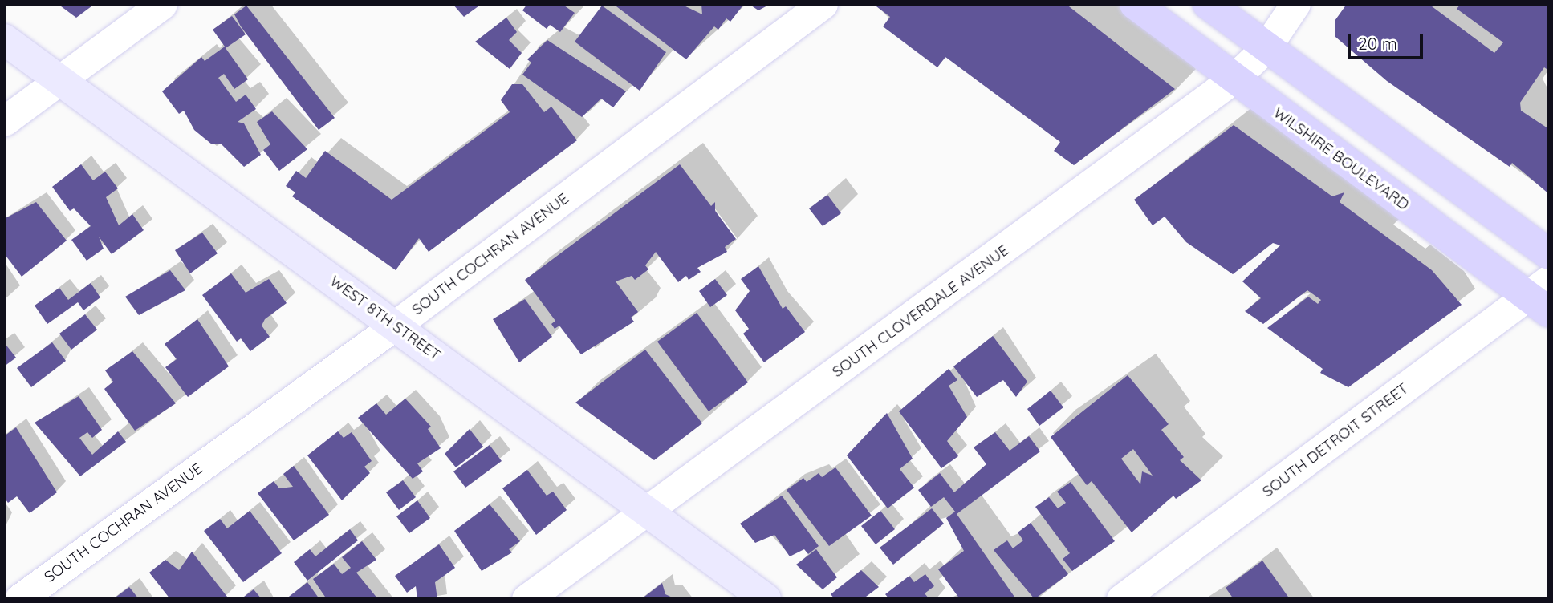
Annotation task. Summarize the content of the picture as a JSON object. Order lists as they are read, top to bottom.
{
  "streets": {
    "main road": ["WILSHIRE BOULEVARD"],
    "street": [
      "SOUTH COCHRAN AVENUE",
      "SOUTH CLOVERDALE AVENUE",
      "WEST 8TH STREET",
      "SOUTH DETROIT STREET"
    ]
  },
  "crossings": [
    ["WILSHIRE BOULEVARD", "SOUTH CLOVERDALE AVENUE"],
    ["WILSHIRE BOULEVARD", "SOUTH DETROIT STREET"],
    ["SOUTH COCHRAN AVENUE", "WEST 8TH STREET"],
    ["SOUTH CLOVERDALE AVENUE", "WEST 8TH STREET"]
  ],
  "scale_bar": "20 m"
}
